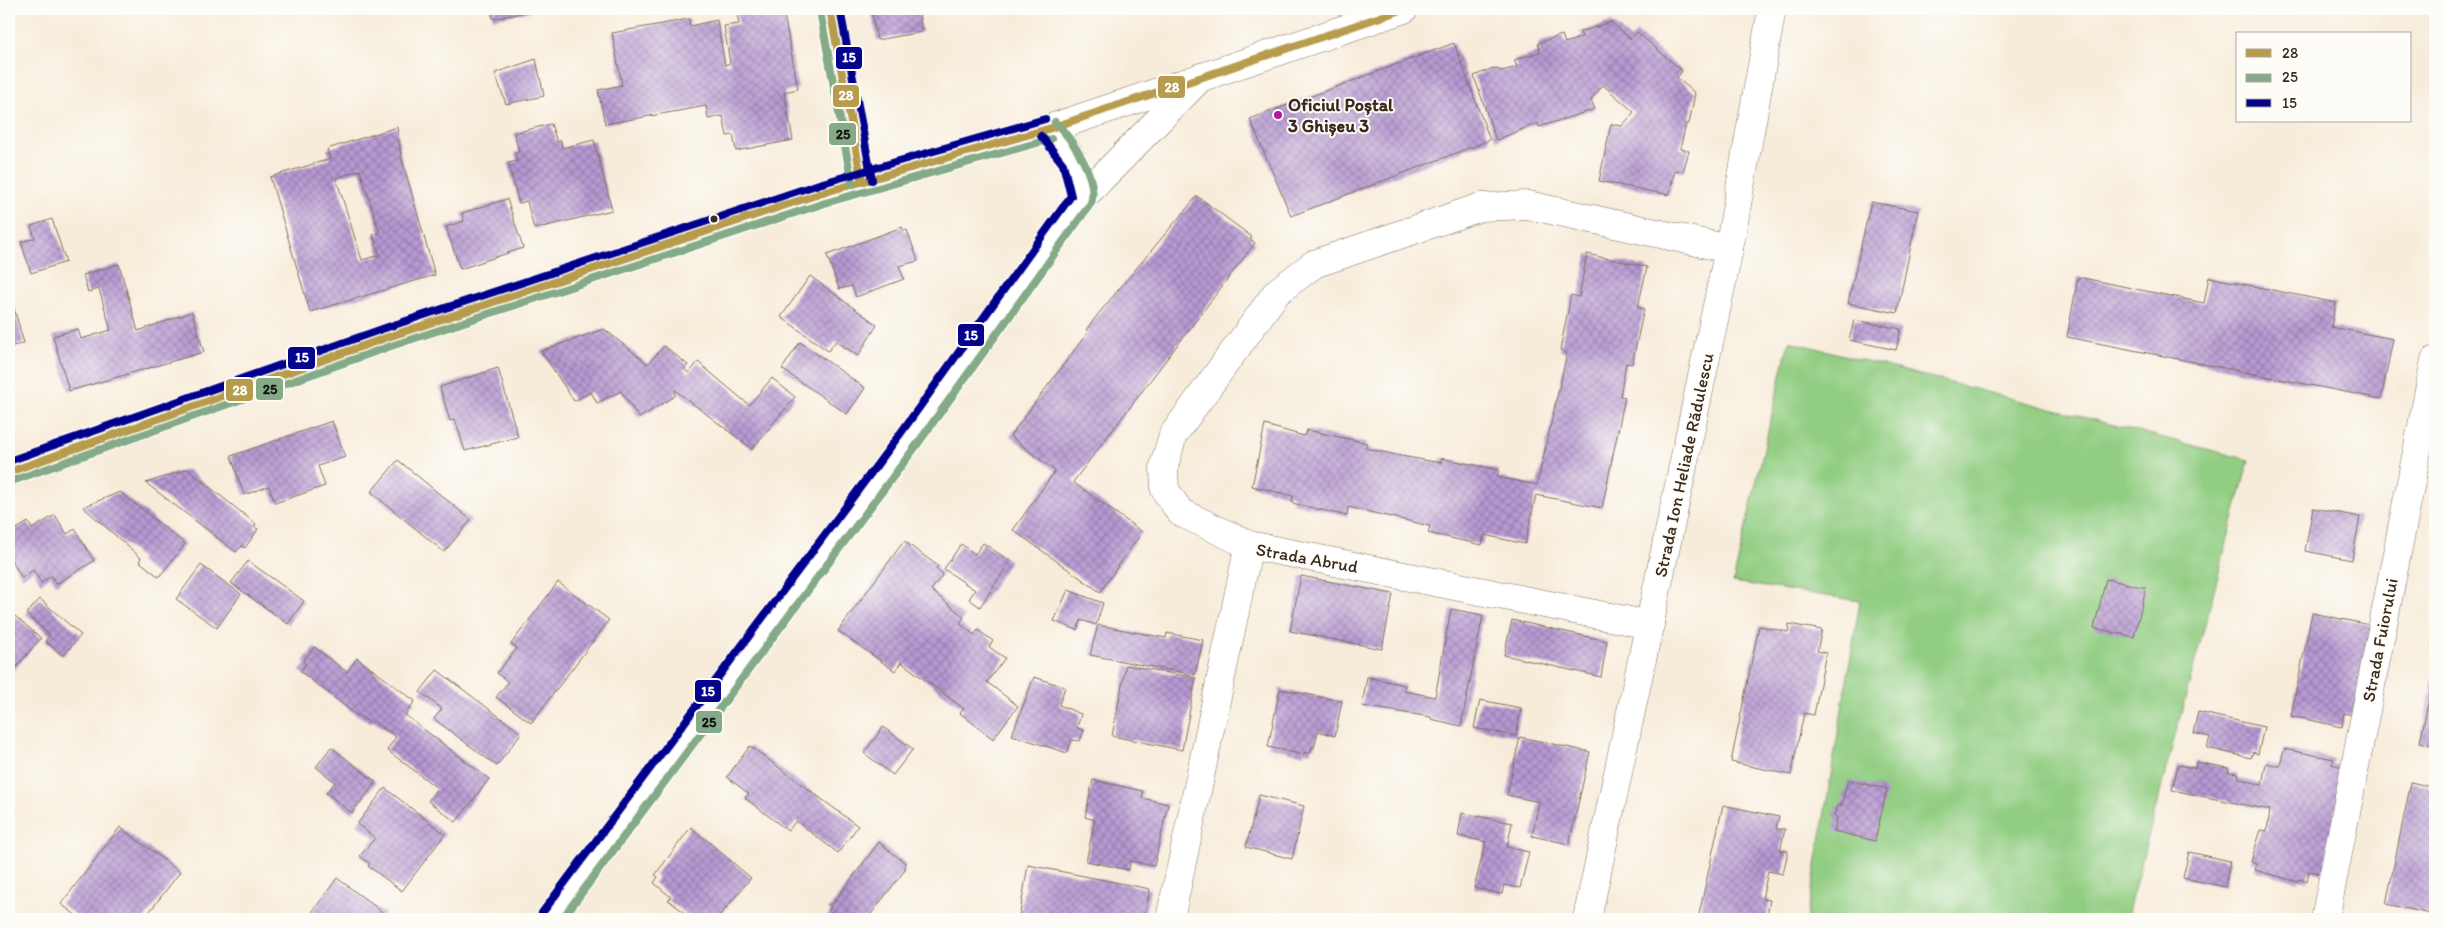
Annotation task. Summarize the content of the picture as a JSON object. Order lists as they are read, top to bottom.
{
  "streets": {
    "street": ["Strada Ion Heliade Rădulescu", "Strada Abrud", "Strada Fuiorului"]
  },
  "crossings": [
    ["Strada Ion Heliade Rădulescu", "Strada Abrud"]
  ],
  "places": ["Oficiul Poștal 3 Ghișeu 3"],
  "lines": ["transit line 28", "transit line 15", "transit line 25"],
  "legend": ["28", "25", "15"]
}
